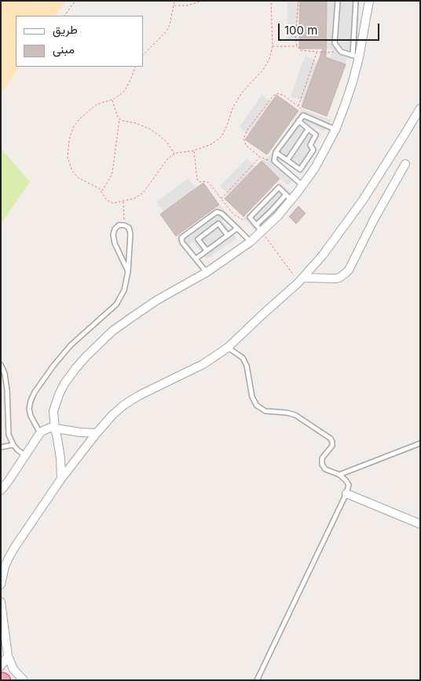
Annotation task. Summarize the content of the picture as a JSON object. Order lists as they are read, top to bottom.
{
  "legend": ["طريق", "مبنى"],
  "scale_bar": "100 m"
}
